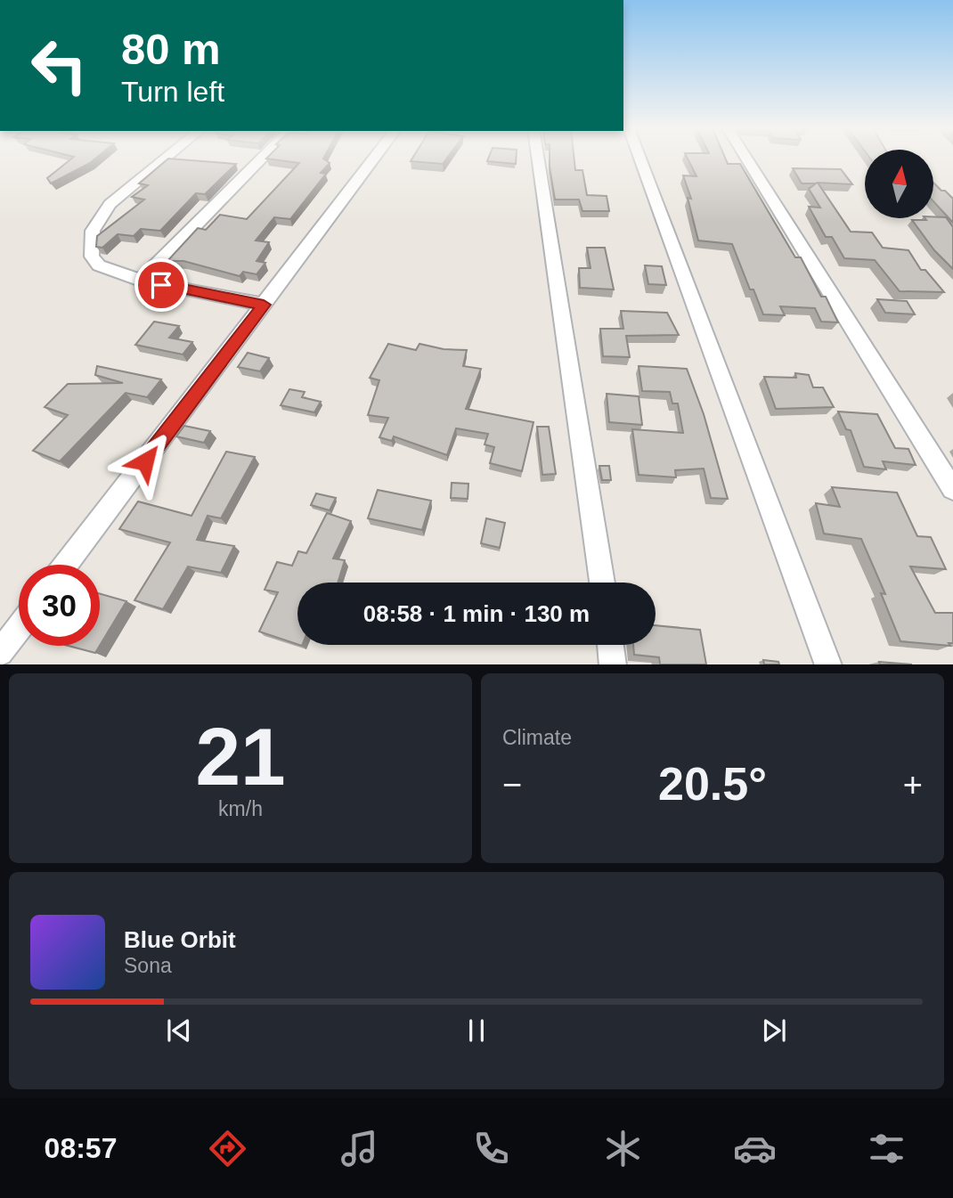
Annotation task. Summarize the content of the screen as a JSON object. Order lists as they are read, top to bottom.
{
  "north": "top",
  "page": {
    "turn": ["80 m", "Turn left"],
    "limit": "30",
    "trip": "08:58 · 1 min · 130 m",
    "tile": [
      ["21", "km/h"],
      "Climate"
    ],
    "heat": ["−", "20.5°", "+"],
    "song": ["Blue Orbit", "Sona"],
    "tabs": "08:57"
  }
}
